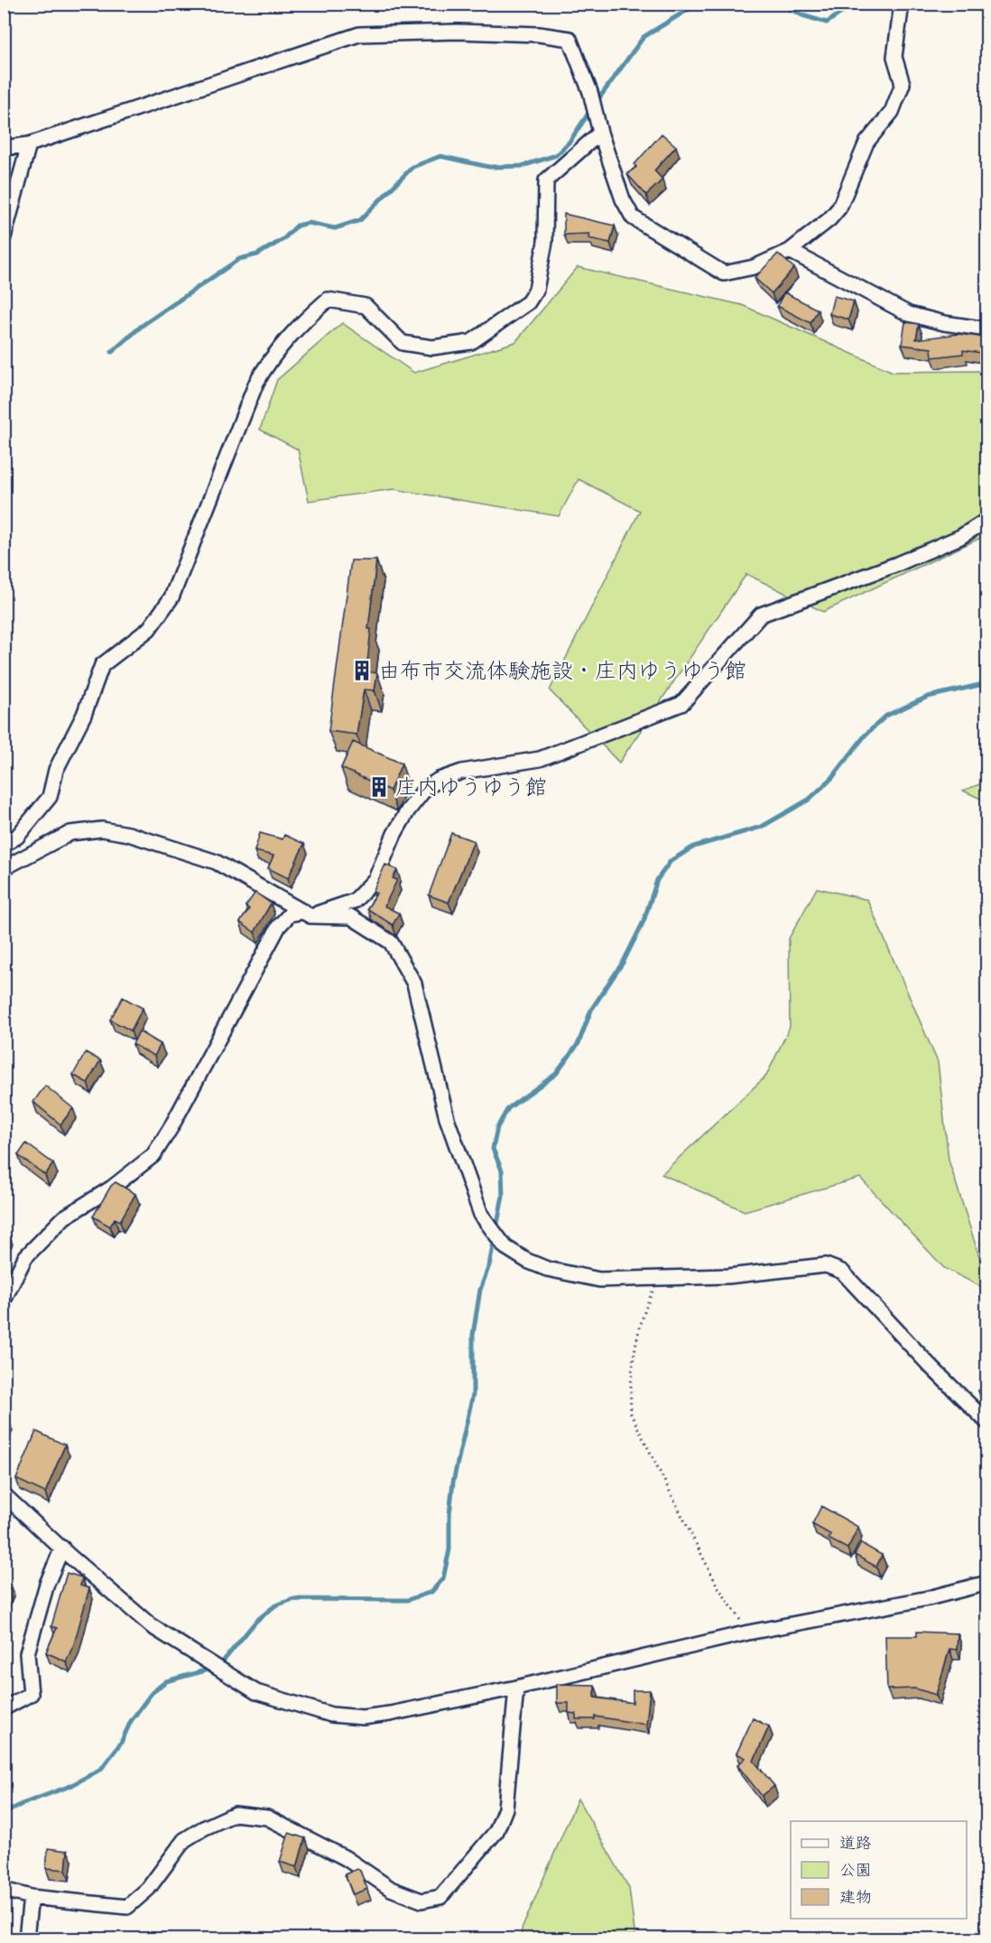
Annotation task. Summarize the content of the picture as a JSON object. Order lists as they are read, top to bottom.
{
  "places": {
    "building": ["由布市交流体験施設・庄内ゆうゆう館", "庄内ゆうゆう館"]
  },
  "legend": ["道路", "公園", "建物"]
}
